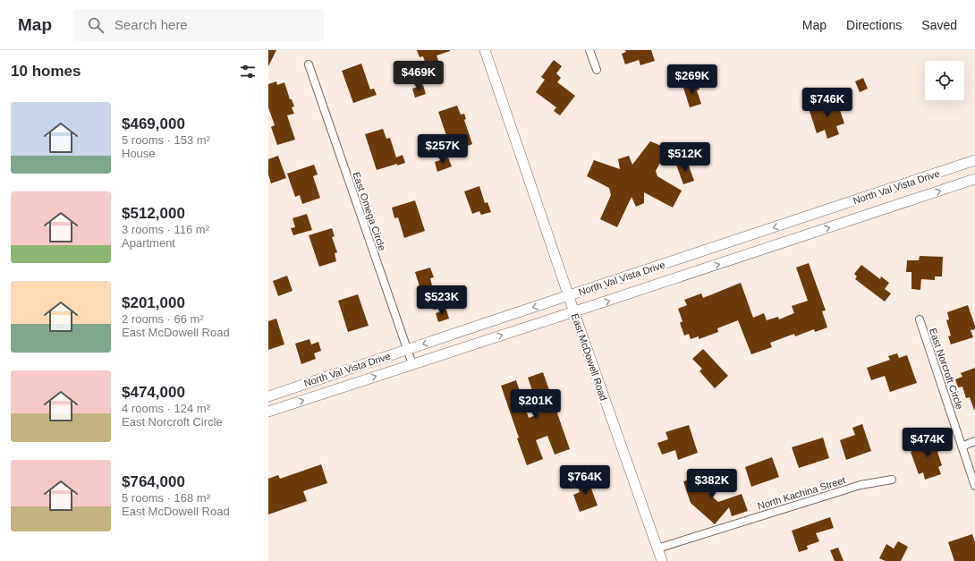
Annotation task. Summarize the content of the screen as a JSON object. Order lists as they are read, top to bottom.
{
  "streets": {
    "main road": ["North Val Vista Drive", "East McDowell Road"],
    "street": ["East Omega Circle", "East Norcroft Circle", "North Kachina Street"]
  },
  "crossings": [
    ["North Val Vista Drive", "East Omega Circle"],
    ["North Val Vista Drive", "East McDowell Road"],
    ["East McDowell Road", "North Kachina Street"]
  ],
  "page": {
    "header": "Map",
    "search": "Search here",
    "nav": ["Map", "Directions", "Saved"],
    "heading": "10 homes",
    "price": [
      "$469K",
      "$269K",
      "$746K",
      "$257K",
      "$512K",
      "$523K",
      "$201K",
      "$474K",
      "$764K",
      "$382K"
    ],
    "list": [
      {
        "name": "$469,000",
        "note": "5 rooms · 153 m² · House"
      },
      {
        "name": "$512,000",
        "note": "3 rooms · 116 m² · Apartment"
      },
      {
        "name": "$201,000",
        "note": "2 rooms · 66 m² · East McDowell Road"
      },
      {
        "name": "$474,000",
        "note": "4 rooms · 124 m² · East Norcroft Circle"
      },
      {
        "name": "$764,000",
        "note": "5 rooms · 168 m² · East McDowell Road"
      }
    ]
  }
}
